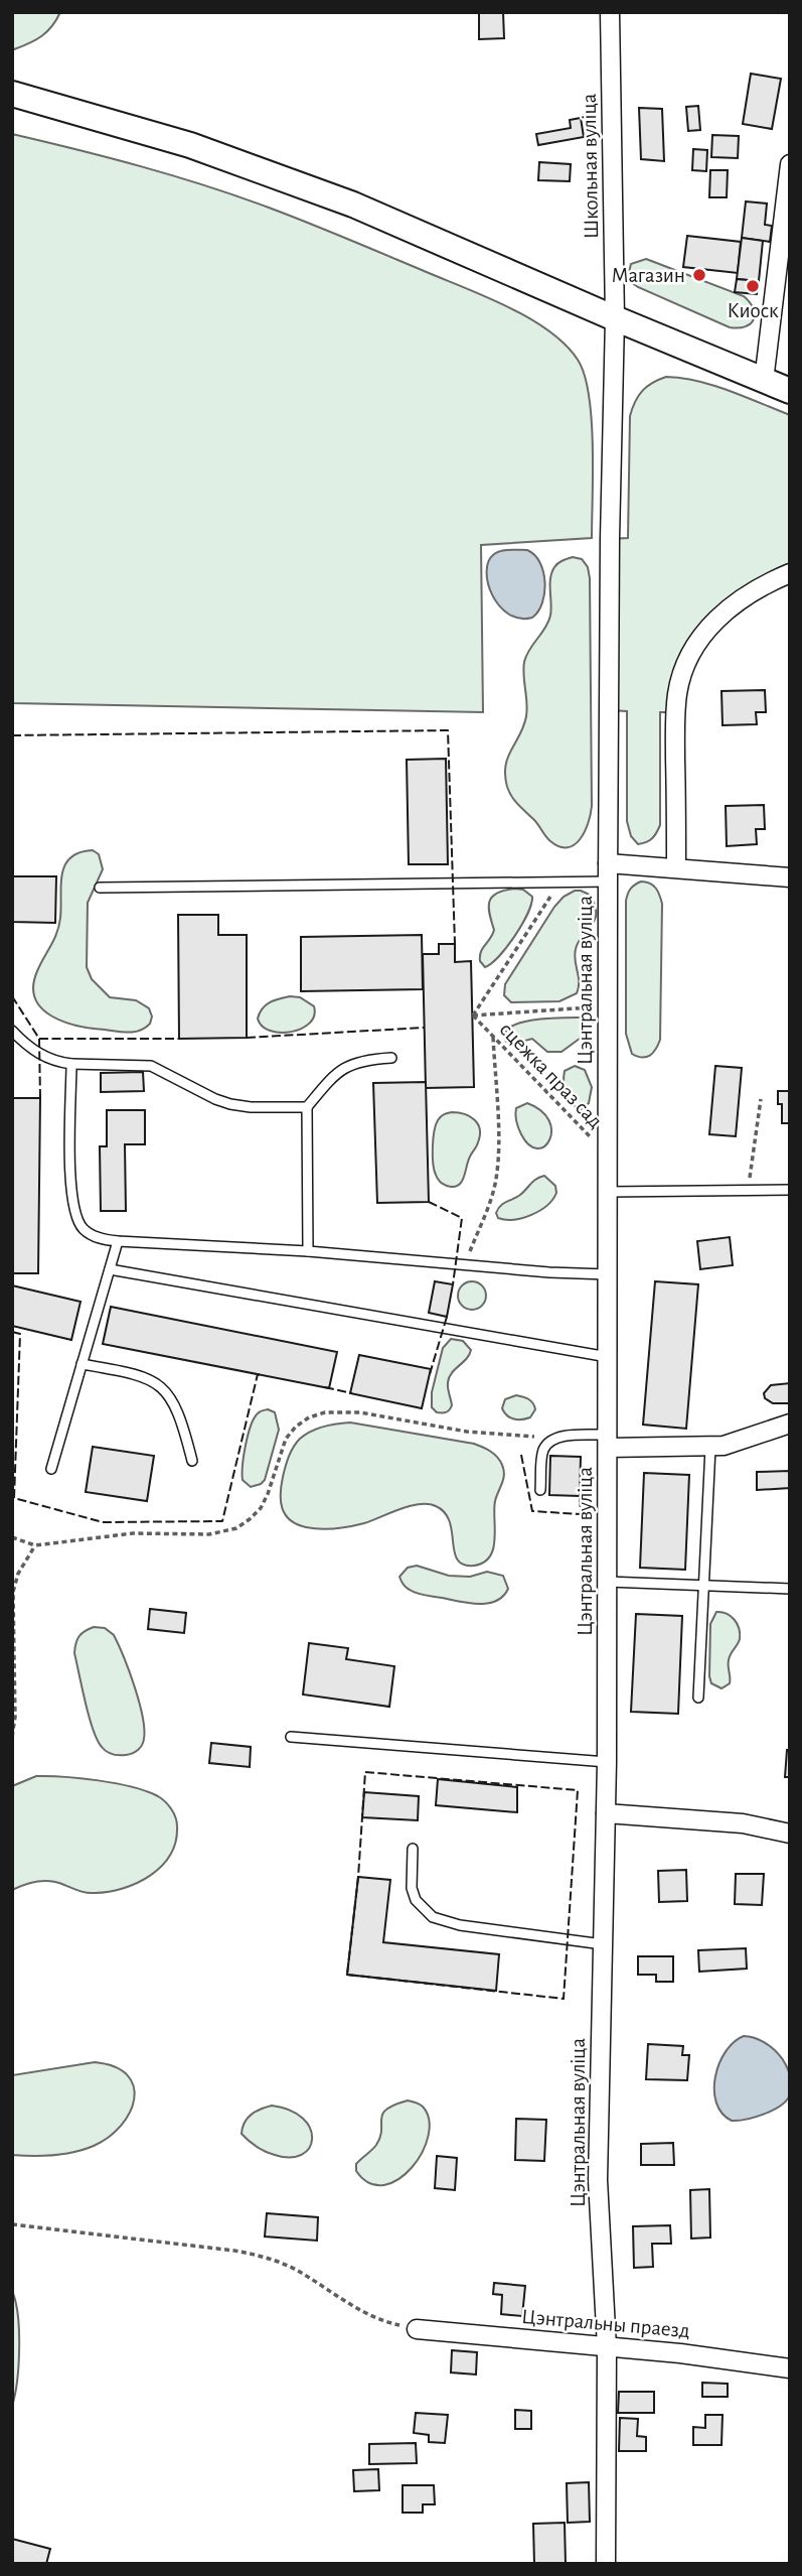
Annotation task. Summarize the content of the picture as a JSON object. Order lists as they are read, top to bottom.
{
  "streets": {
    "street": ["Школьная вуліца", "Цэнтральная вуліца", "Цэнтральны праезд"],
    "path": ["сцежка праз сад"]
  },
  "crossings": [
    ["Школьная вуліца", "Цэнтральная вуліца"],
    ["Цэнтральная вуліца", "сцежка праз сад"],
    ["Цэнтральная вуліца", "Цэнтральны праезд"]
  ],
  "places": ["Магазин", "Киоск"]
}
